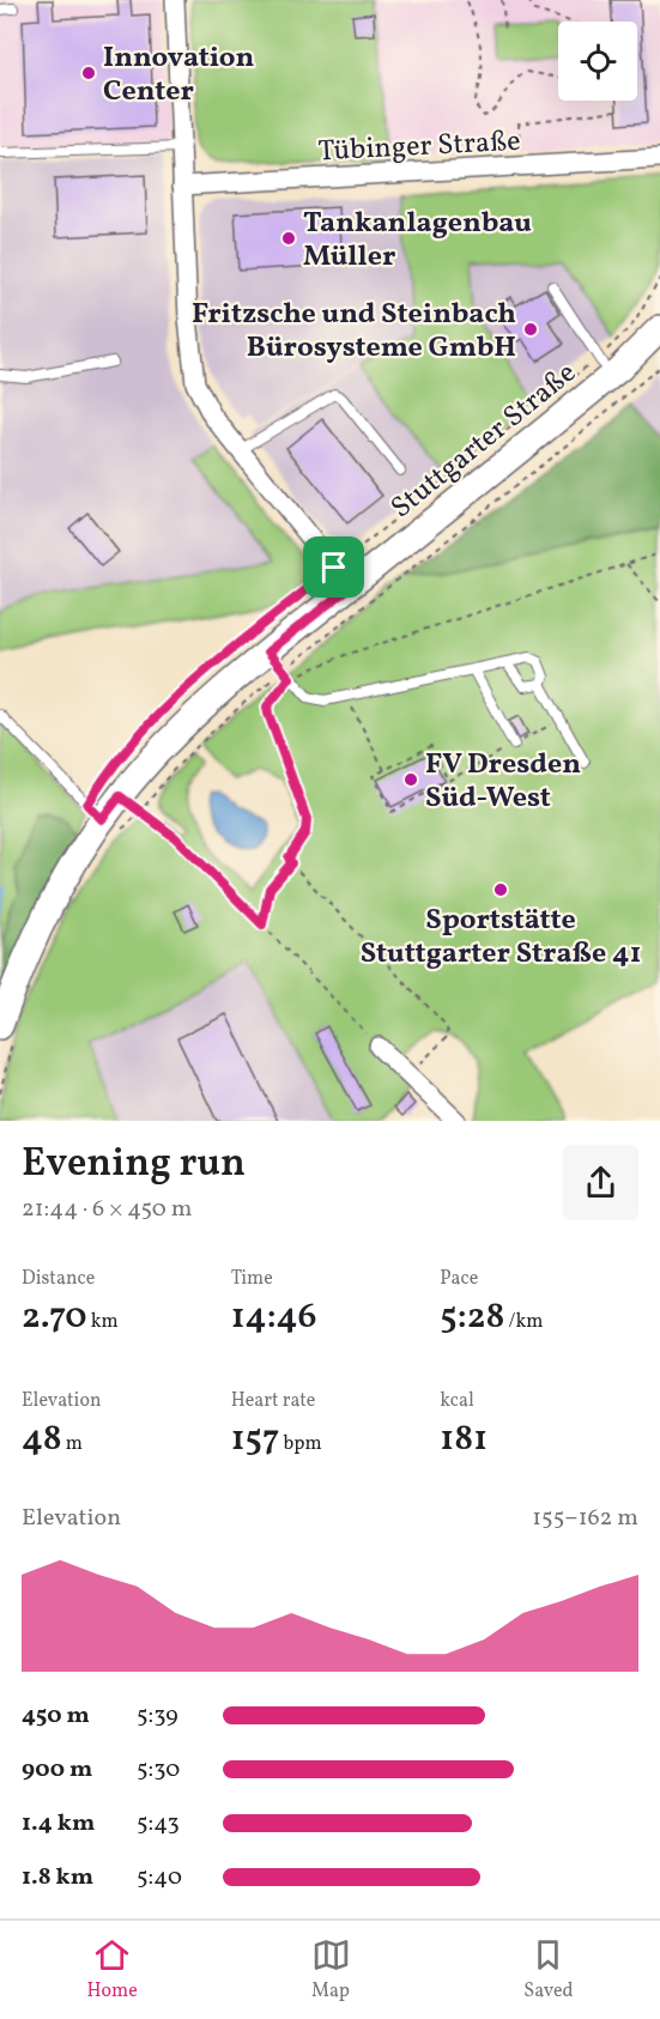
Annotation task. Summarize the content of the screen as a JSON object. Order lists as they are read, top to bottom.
{
  "streets": {
    "main road": ["Stuttgarter Straße"],
    "street": ["Tübinger Straße"]
  },
  "places": [
    "Innovation Center",
    "Tankanlagenbau Müller",
    "Fritzsche und Steinbach Bürosysteme GmbH",
    "FV Dresden Süd-West",
    "Sportstätte Stuttgarter Straße 41"
  ],
  "page": {
    "heading": ["Evening run", "21:44 · 6 × 450 m"],
    "stats": [
      ["Distance", "2.70 km"],
      ["Time", "14:46"],
      ["Pace", "5:28 /km"],
      ["Elevation", "48 m"],
      ["Heart rate", "157 bpm"],
      ["kcal", "181"]
    ],
    "chart": ["Elevation", "155–162 m"],
    "list": [
      {
        "name": "450 m",
        "note": "5:39"
      },
      {
        "name": "900 m",
        "note": "5:30"
      },
      {
        "name": "1.4 km",
        "note": "5:43"
      },
      {
        "name": "1.8 km",
        "note": "5:40"
      }
    ],
    "tabs": ["Home", "Map", "Saved"]
  }
}
